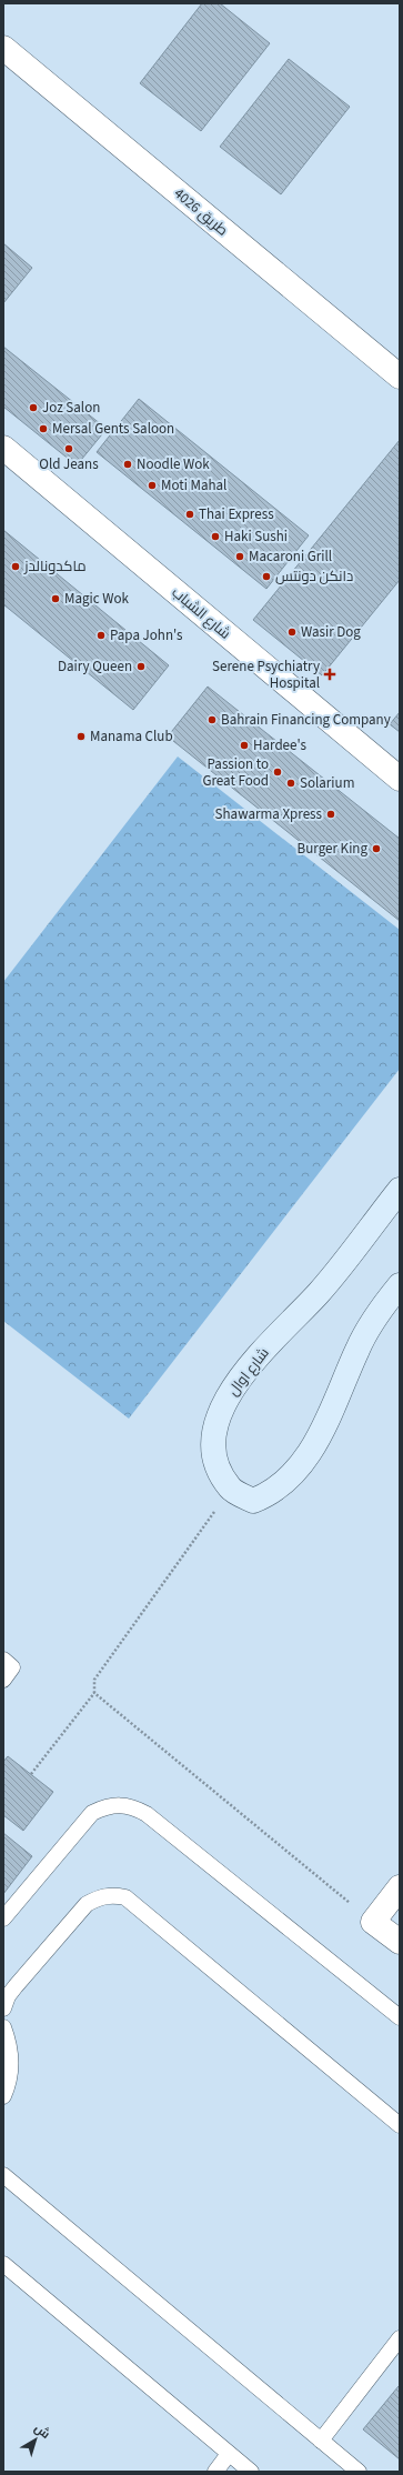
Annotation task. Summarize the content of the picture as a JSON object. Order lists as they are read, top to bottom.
{
  "streets": {
    "main road": ["شارع اوال"],
    "street": ["طريق 4026", "شارع الشباب"]
  },
  "places": {
    "other": [
      "Joz Salon",
      "Mersal Gents Saloon",
      "Old Jeans",
      "Noodle Wok",
      "Moti Mahal",
      "Thai Express",
      "Haki Sushi",
      "Macaroni Grill",
      "ماكدونالدز",
      "دانكن دونتس",
      "Magic Wok",
      "Wasir Dog",
      "Papa John's",
      "Dairy Queen",
      "Bahrain Financing Company",
      "Manama Club",
      "Hardee's",
      "Passion to Great Food",
      "Solarium",
      "Shawarma Xpress",
      "Burger King"
    ],
    "health": ["Serene Psychiatry Hospital"]
  },
  "north": "top right"
}
